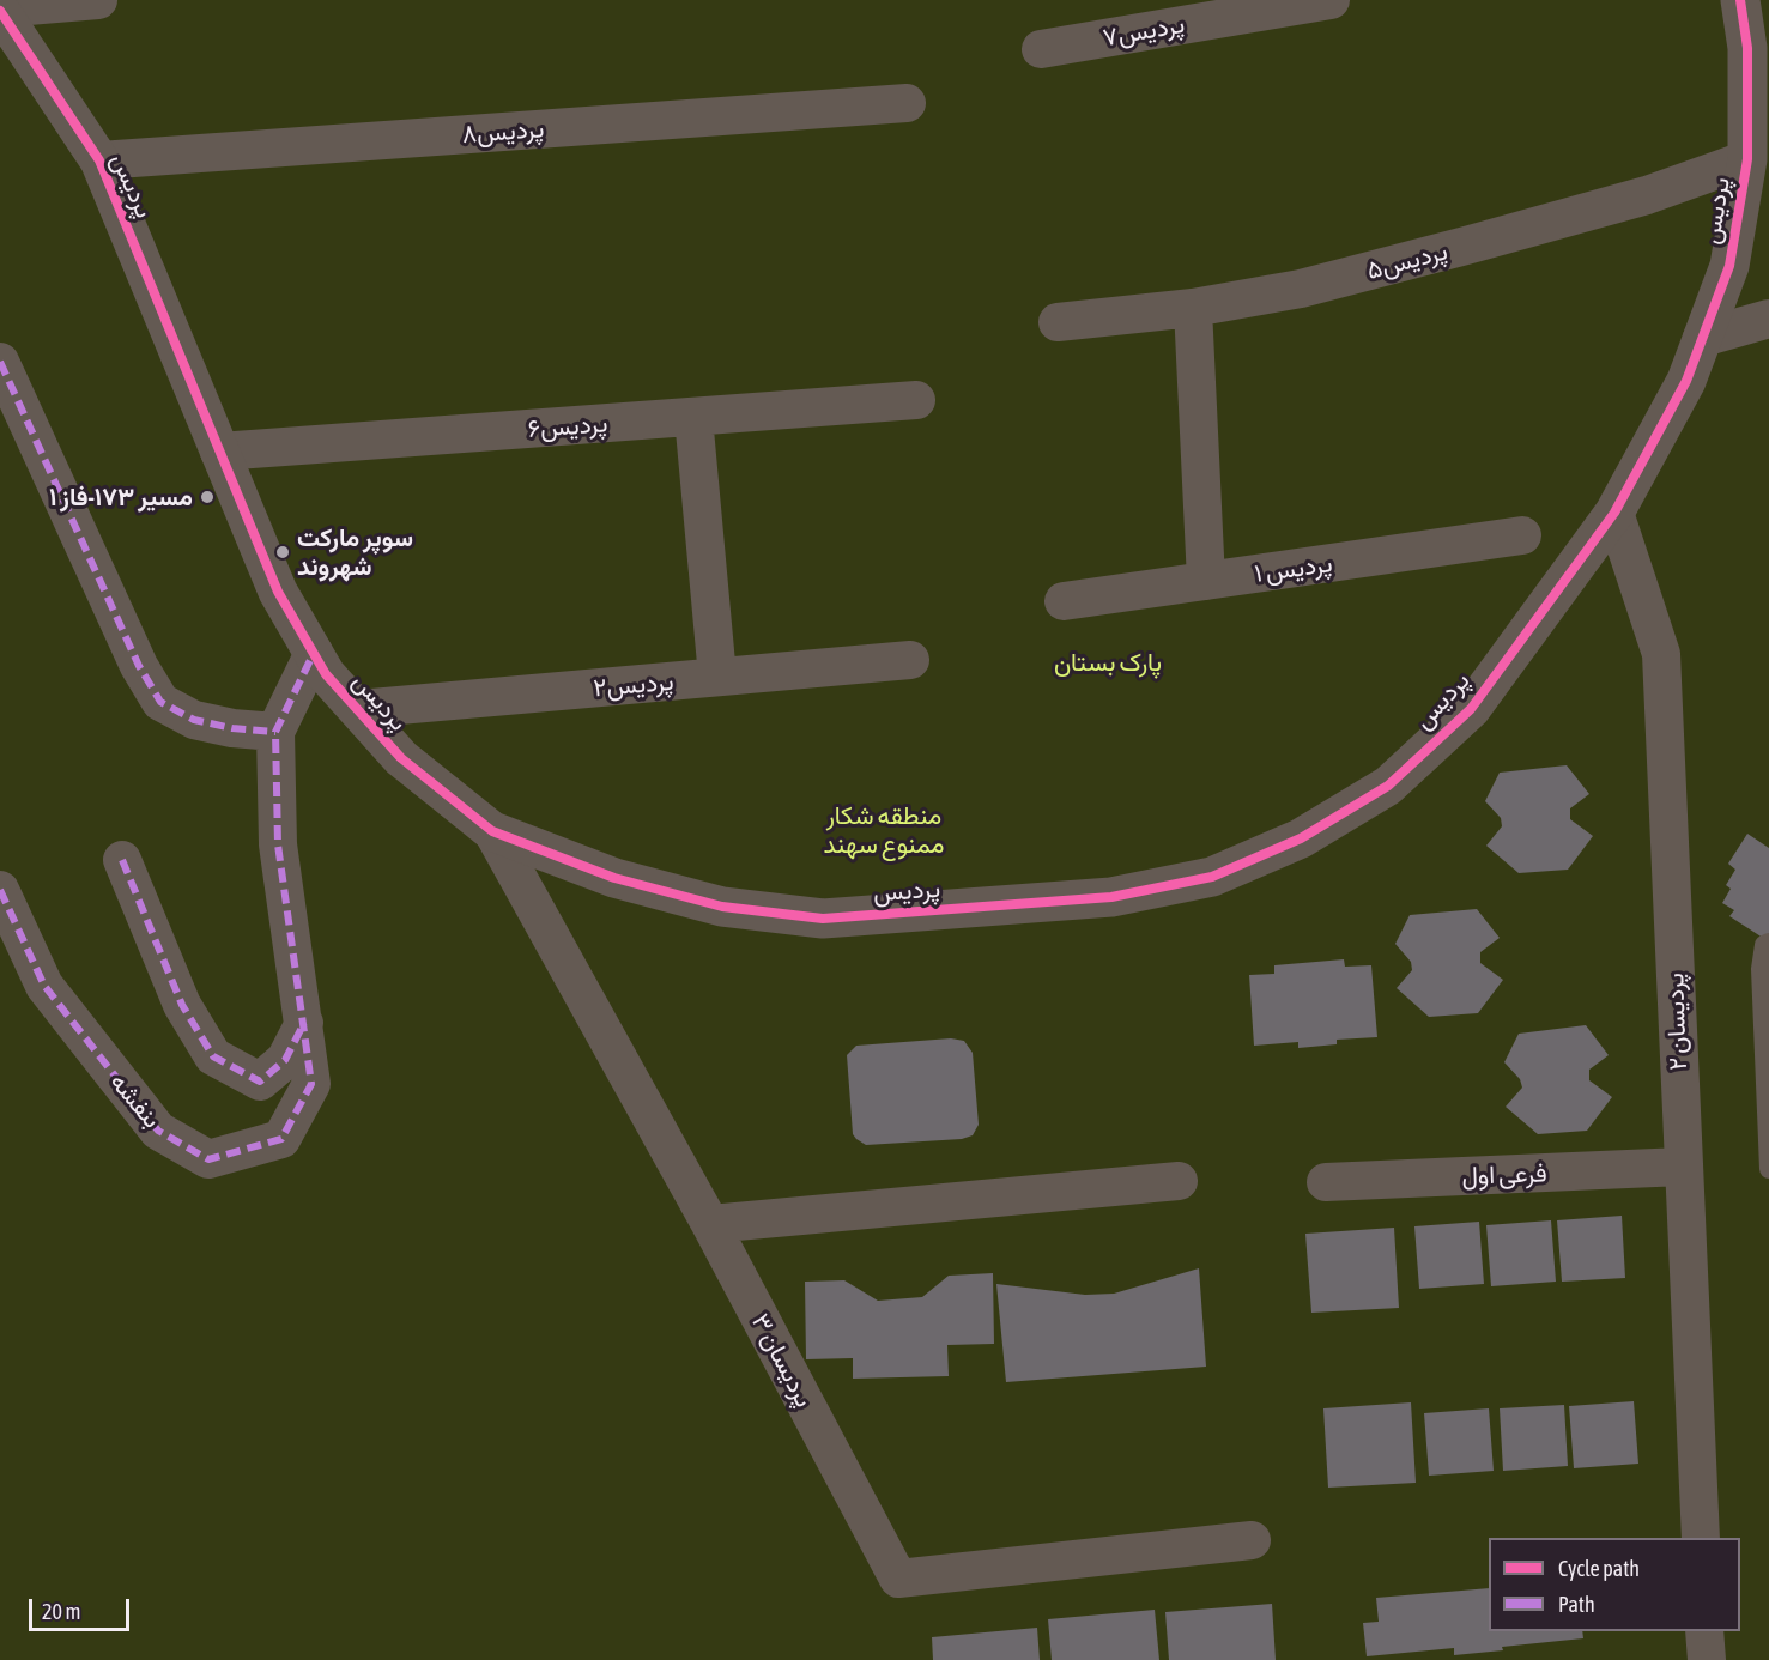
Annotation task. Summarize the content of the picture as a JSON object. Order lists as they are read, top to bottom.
{
  "streets": {
    "street": [
      "پردیس۷",
      "پردیس۸",
      "پردیس",
      "پردیس۵",
      "پردیس۶",
      "پردیس ۱",
      "پردیس۲",
      "پردیسان ۲",
      "بنفشه",
      "فرعی اول",
      "پردیسان ۳"
    ]
  },
  "crossings": [
    ["پردیس۸", "پردیس"],
    ["پردیس", "پردیس۵"],
    ["پردیس", "پردیس۶"],
    ["پردیس", "پردیس۲"],
    ["پردیس", "پردیسان ۲"],
    ["پردیس", "بنفشه"],
    ["پردیس", "پردیسان ۳"],
    ["پردیسان ۲", "فرعی اول"]
  ],
  "parks": ["پارک بستان", "منطقه شکار ممنوع سهند"],
  "places": ["مسیر ۱۷۳-فاز ۱", "سوپر مارکت شهروند"],
  "legend": ["Cycle path", "Path"],
  "scale_bar": "20 m"
}
